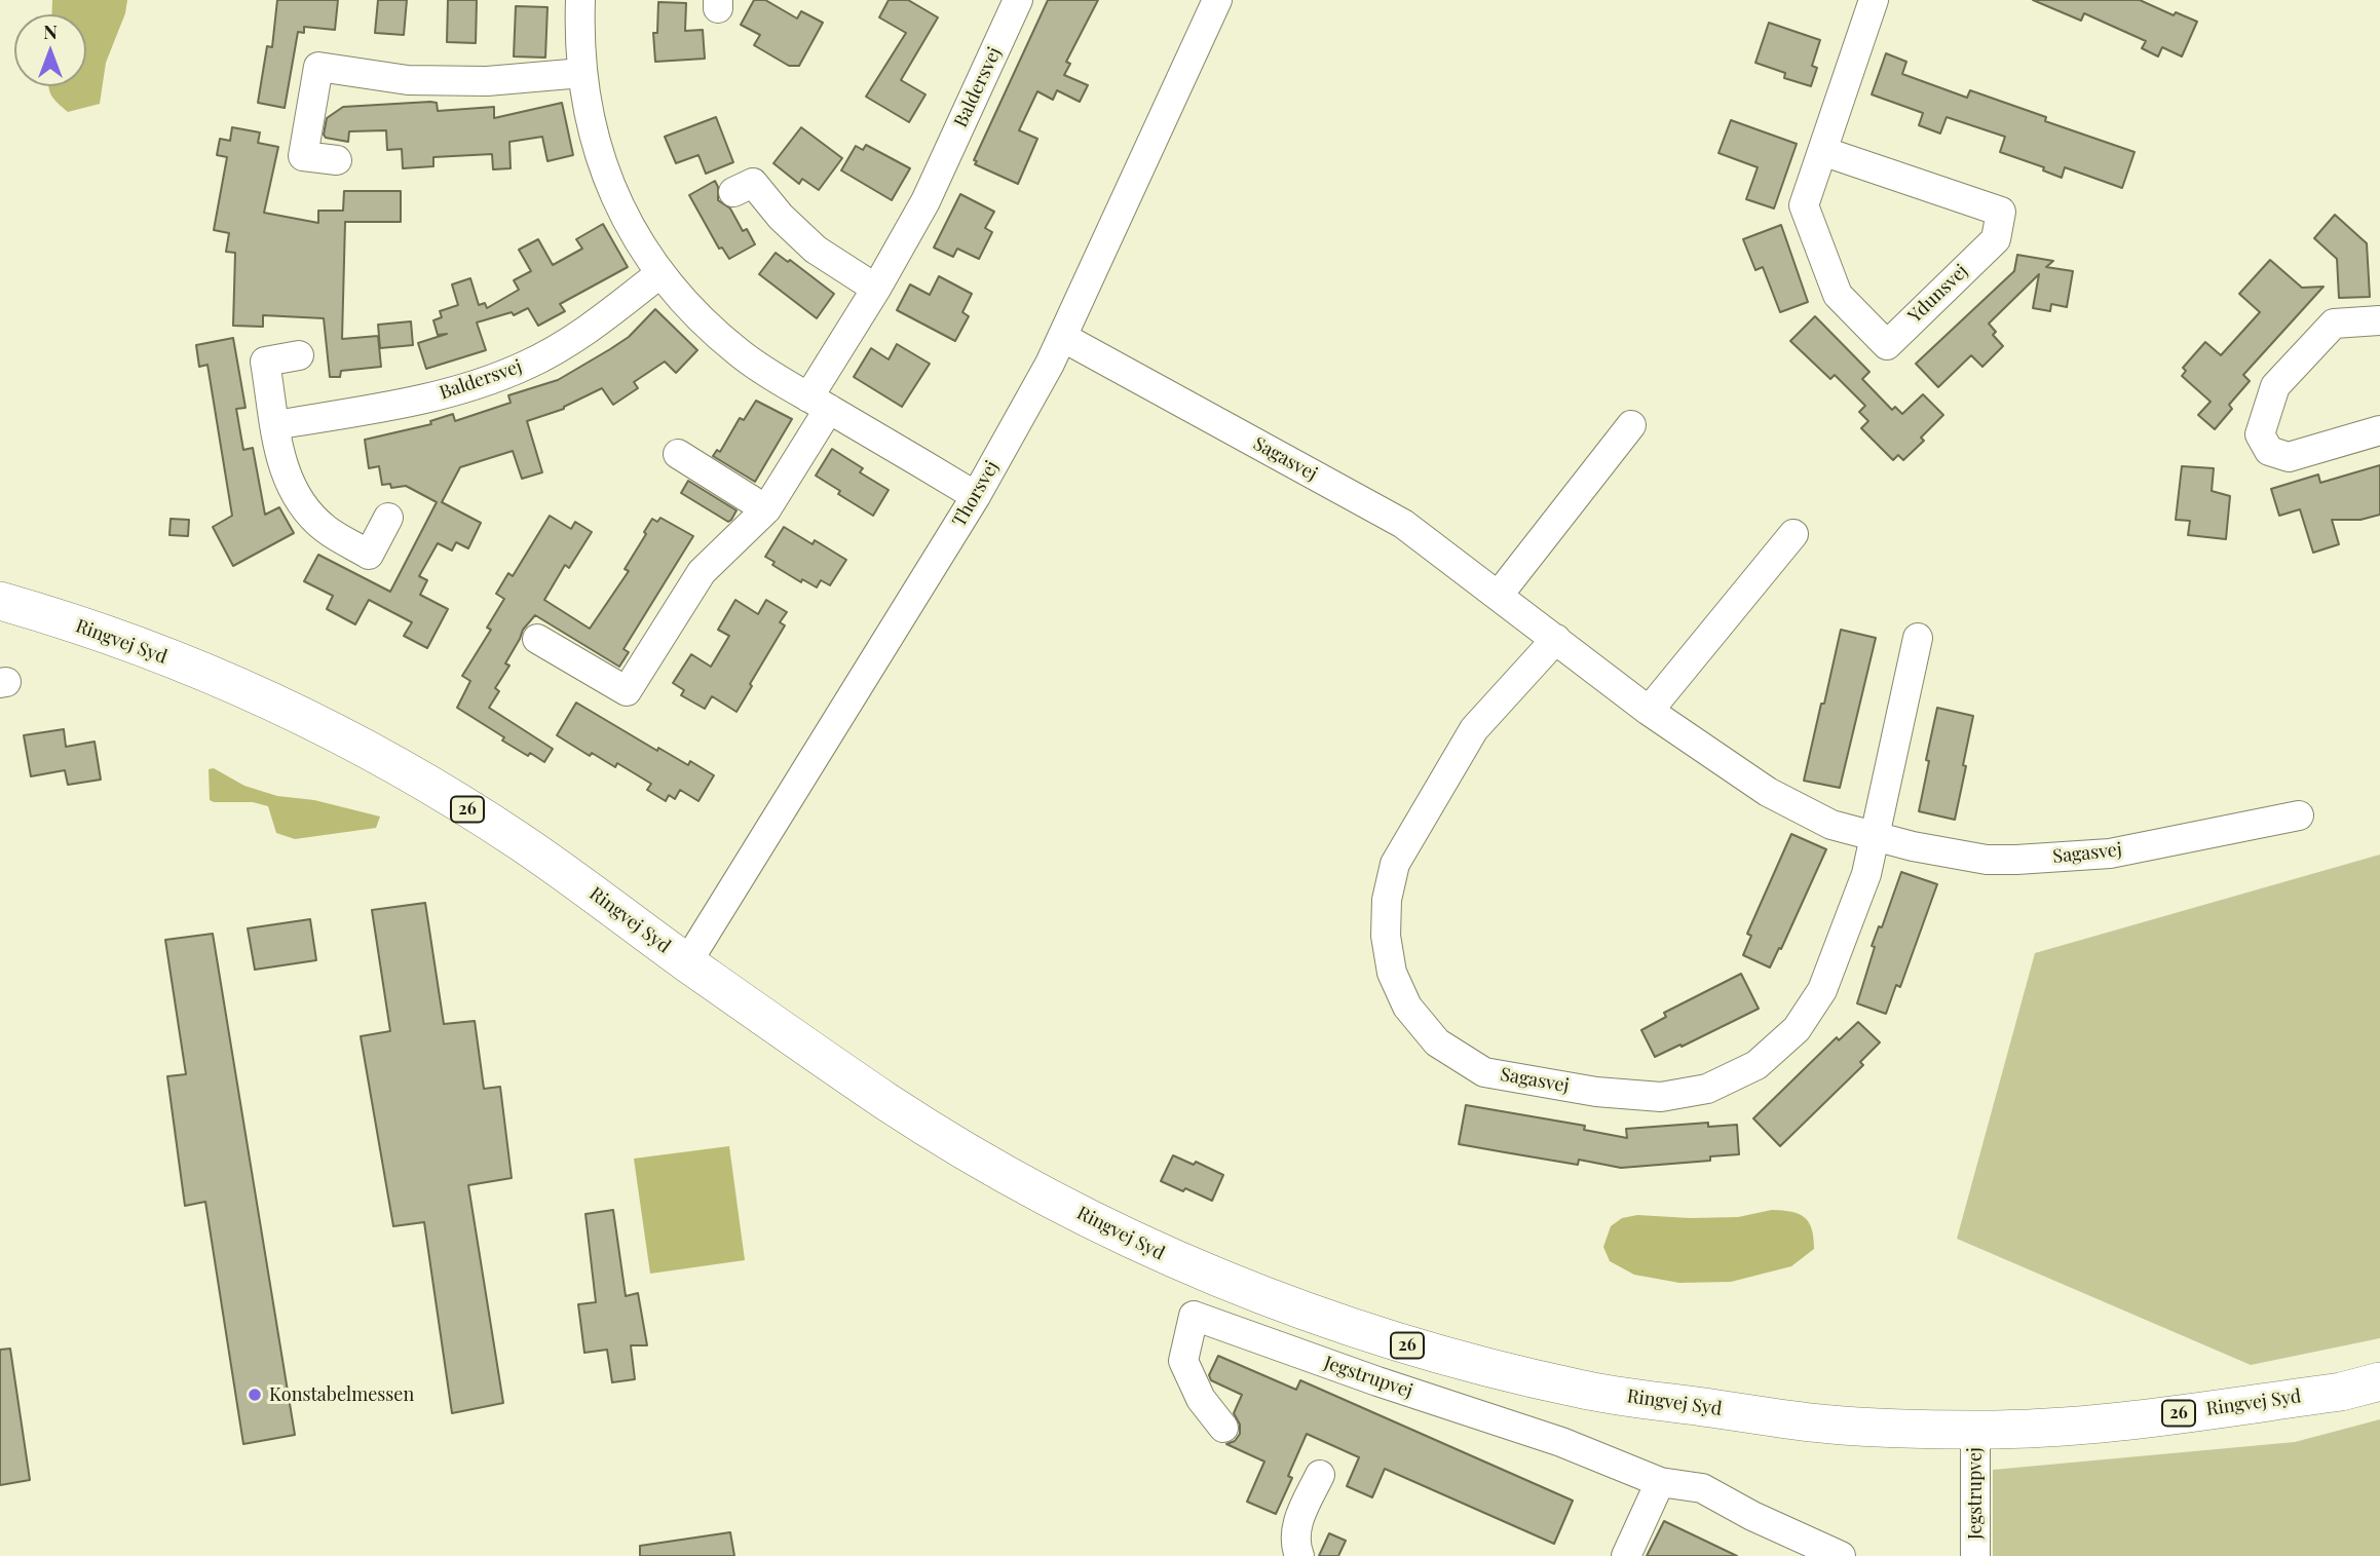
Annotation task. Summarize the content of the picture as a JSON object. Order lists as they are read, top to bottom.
{
  "streets": {
    "main road": ["Ringvej Syd", "26"],
    "street": [
      "Baldersvej",
      "Ydunsvej",
      "Sagasvej",
      "Thorsvej",
      "Jegstrupvej"
    ]
  },
  "crossings": [
    ["Sagasvej", "Thorsvej"],
    ["Thorsvej", "Ringvej Syd"],
    ["Ringvej Syd", "Jegstrupvej"]
  ],
  "places": ["Konstabelmessen"],
  "north": "top"
}
